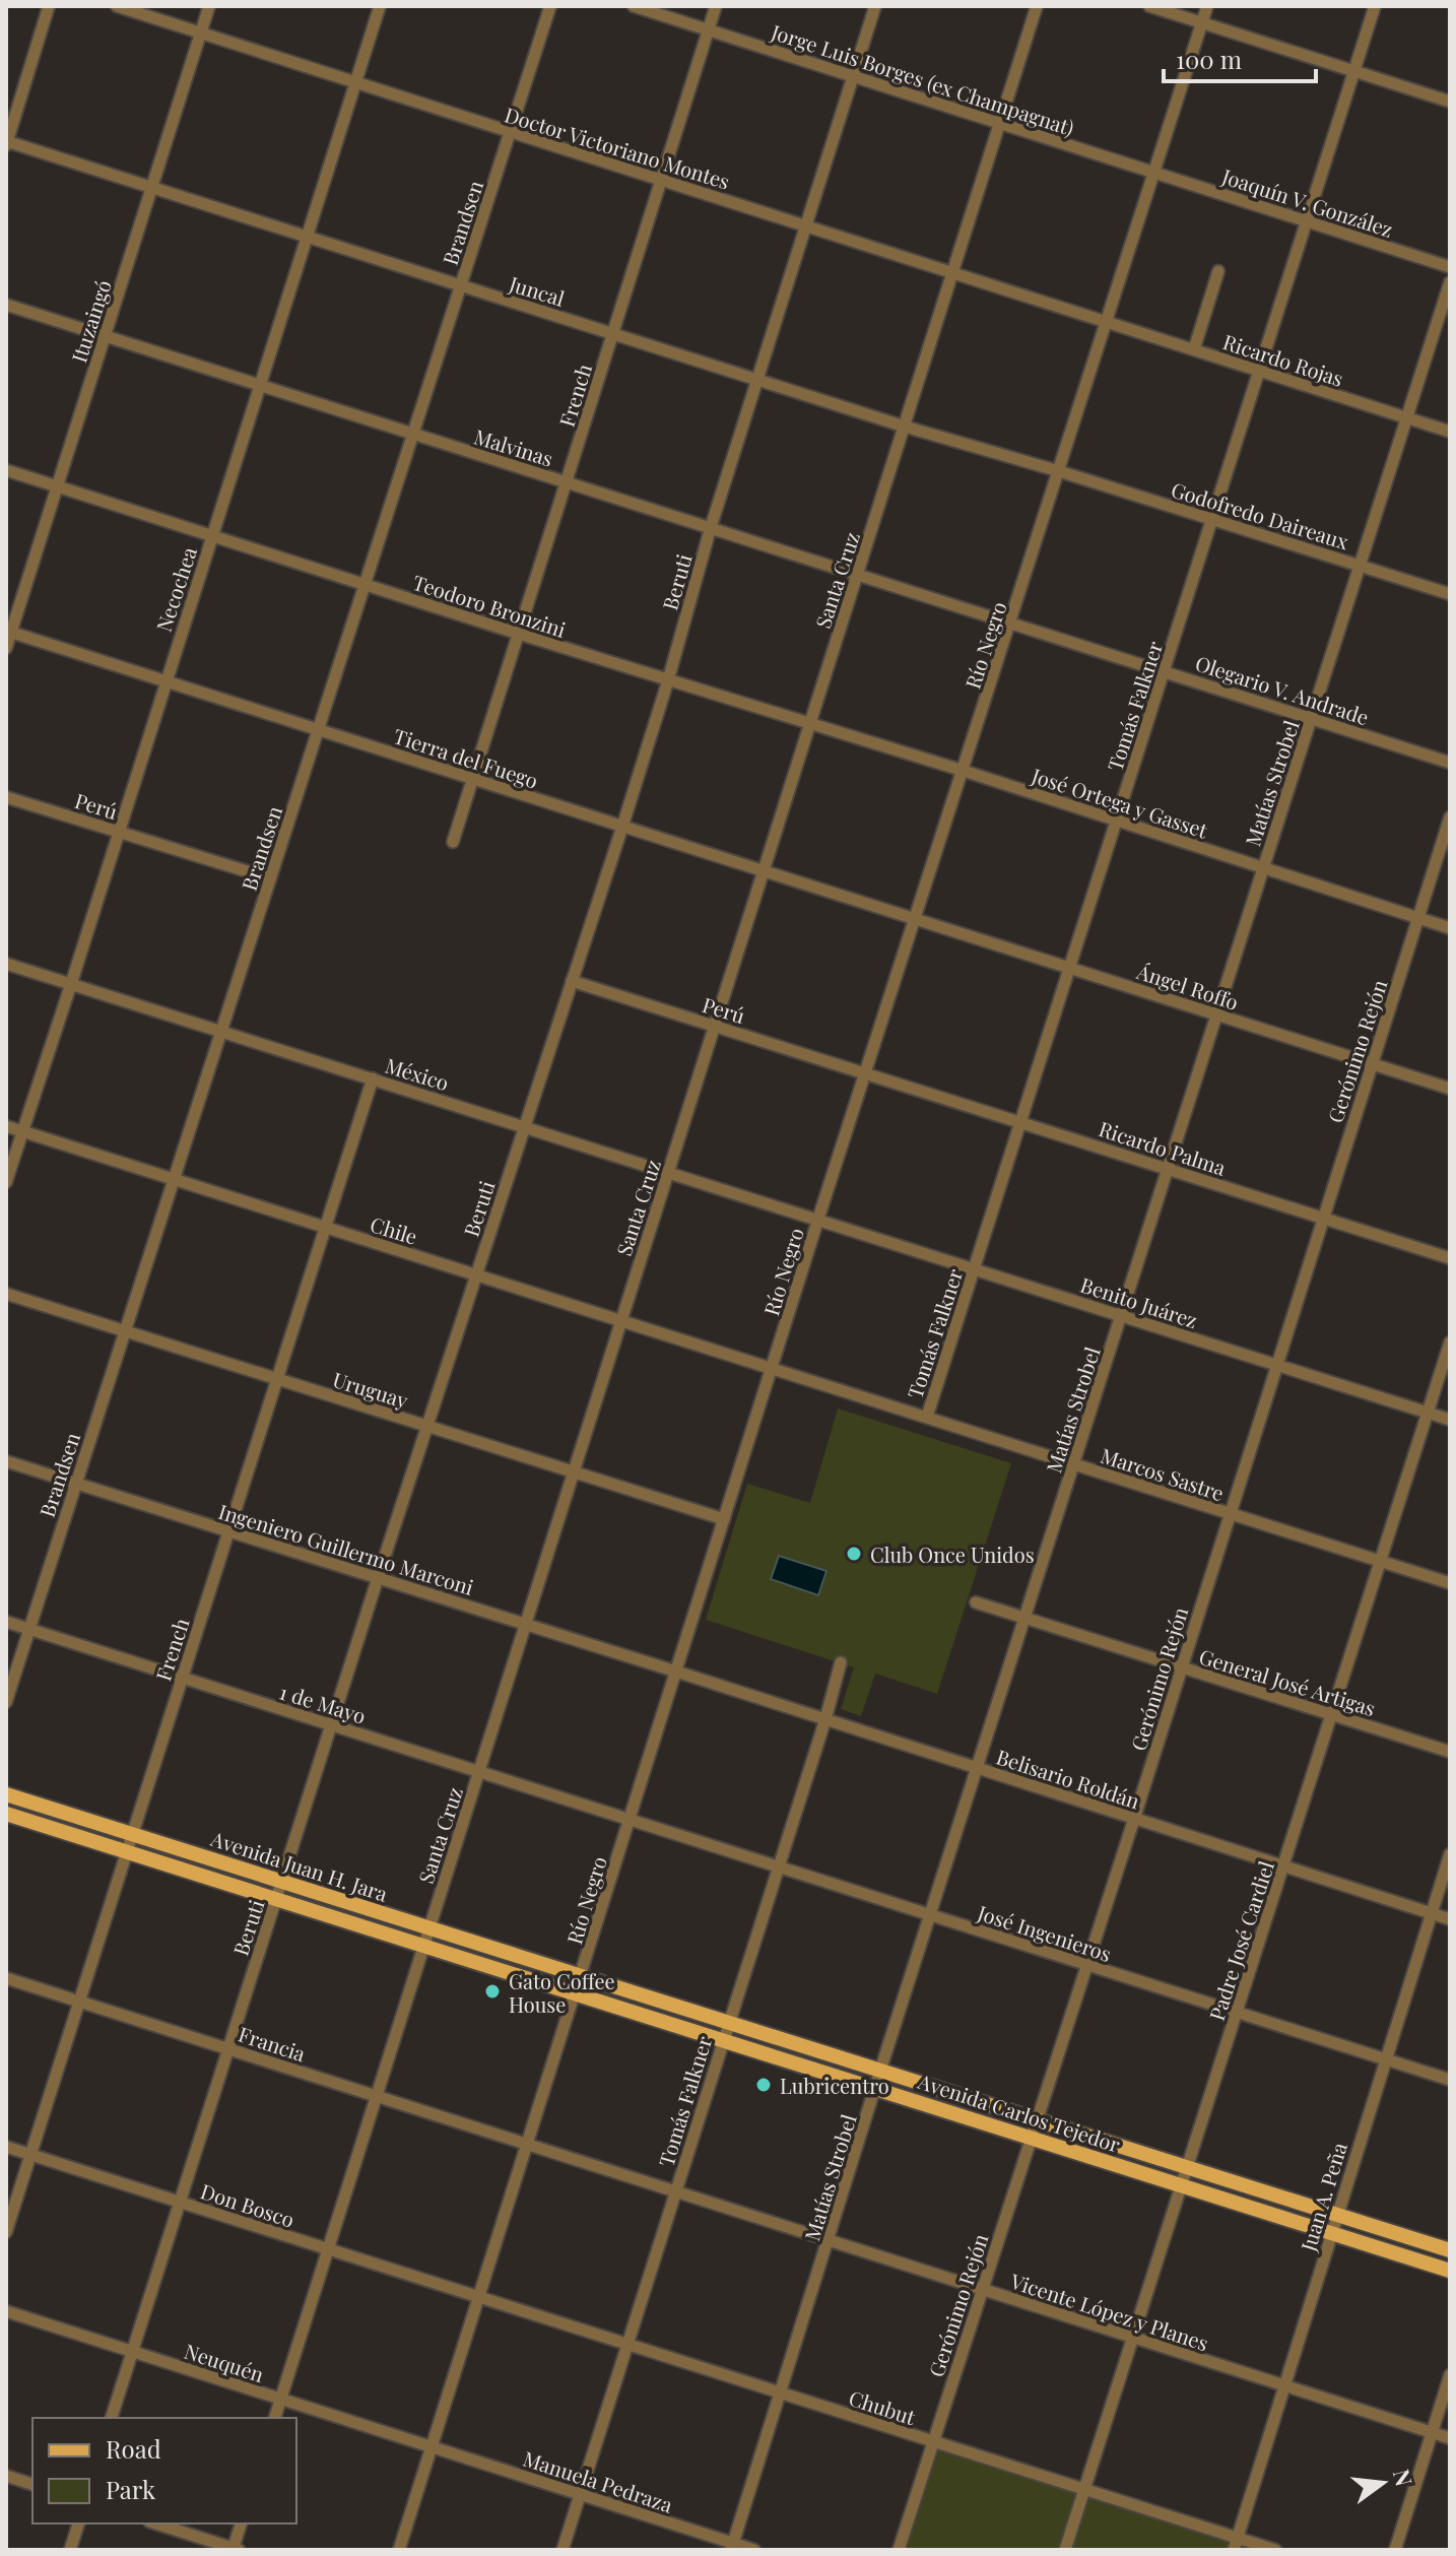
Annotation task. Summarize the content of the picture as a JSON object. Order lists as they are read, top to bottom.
{
  "streets": {
    "main road": ["Avenida Juan H. Jara", "Avenida Carlos Tejedor"],
    "street": [
      "Jorge Luis Borges (ex Champagnat)",
      "Doctor Victoriano Montes",
      "Joaquín V. González",
      "Brandsen",
      "Juncal",
      "Ituzaingó",
      "Ricardo Rojas",
      "French",
      "Malvinas",
      "Godofredo Daireaux",
      "Santa Cruz",
      "Beruti",
      "Necochea",
      "Teodoro Bronzini",
      "Río Negro",
      "Olegario V. Andrade",
      "Tomás Falkner",
      "Tierra del Fuego",
      "Matías Strobel",
      "José Ortega y Gasset",
      "Perú",
      "Ángel Roffo",
      "Gerónimo Rejón",
      "México",
      "Ricardo Palma",
      "Chile",
      "Benito Juárez",
      "Uruguay",
      "Marcos Sastre",
      "Ingeniero Guillermo Marconi",
      "General José Artigas",
      "1 de Mayo",
      "Belisario Roldán",
      "José Ingenieros",
      "Padre José Cardiel",
      "Francia",
      "Juan A. Peña",
      "Don Bosco",
      "Vicente López y Planes",
      "Neuquén",
      "Chubut",
      "Manuela Pedraza"
    ]
  },
  "crossings": [
    ["Jorge Luis Borges (ex Champagnat)", "Joaquín V. González"],
    ["Jorge Luis Borges (ex Champagnat)", "French"],
    ["Jorge Luis Borges (ex Champagnat)", "Santa Cruz"],
    ["Jorge Luis Borges (ex Champagnat)", "Beruti"],
    ["Jorge Luis Borges (ex Champagnat)", "Río Negro"],
    ["Doctor Victoriano Montes", "Brandsen"],
    ["Doctor Victoriano Montes", "Ituzaingó"],
    ["Doctor Victoriano Montes", "Ricardo Rojas"],
    ["Doctor Victoriano Montes", "French"],
    ["Doctor Victoriano Montes", "Santa Cruz"],
    ["Doctor Victoriano Montes", "Beruti"],
    ["Doctor Victoriano Montes", "Necochea"],
    ["Doctor Victoriano Montes", "Río Negro"],
    ["Joaquín V. González", "Río Negro"],
    ["Joaquín V. González", "Tomás Falkner"],
    ["Brandsen", "Juncal"],
    ["Brandsen", "Malvinas"],
    ["Brandsen", "Teodoro Bronzini"],
    ["Brandsen", "Tierra del Fuego"],
    ["Brandsen", "Perú"],
    ["Brandsen", "México"],
    ["Brandsen", "Chile"],
    ["Brandsen", "Uruguay"],
    ["Brandsen", "Ingeniero Guillermo Marconi"],
    ["Brandsen", "1 de Mayo"],
    ["Juncal", "Ituzaingó"],
    ["Juncal", "French"],
    ["Juncal", "Godofredo Daireaux"],
    ["Juncal", "Santa Cruz"],
    ["Juncal", "Beruti"],
    ["Juncal", "Necochea"],
    ["Juncal", "Río Negro"],
    ["Ituzaingó", "Malvinas"],
    ["Ituzaingó", "Teodoro Bronzini"],
    ["Ituzaingó", "Tierra del Fuego"],
    ["Ricardo Rojas", "Río Negro"],
    ["Ricardo Rojas", "Tomás Falkner"],
    ["Ricardo Rojas", "Matías Strobel"],
    ["French", "Malvinas"],
    ["French", "Teodoro Bronzini"],
    ["French", "Tierra del Fuego"],
    ["French", "México"],
    ["French", "Chile"],
    ["French", "Uruguay"],
    ["French", "Ingeniero Guillermo Marconi"],
    ["French", "1 de Mayo"],
    ["French", "Avenida Juan H. Jara"],
    ["French", "Francia"],
    ["French", "Don Bosco"],
    ["Malvinas", "Santa Cruz"],
    ["Malvinas", "Beruti"],
    ["Malvinas", "Necochea"],
    ["Malvinas", "Río Negro"],
    ["Malvinas", "Olegario V. Andrade"],
    ["Godofredo Daireaux", "Río Negro"],
    ["Godofredo Daireaux", "Tomás Falkner"],
    ["Godofredo Daireaux", "Matías Strobel"],
    ["Santa Cruz", "Teodoro Bronzini"],
    ["Santa Cruz", "Tierra del Fuego"],
    ["Santa Cruz", "Perú"],
    ["Santa Cruz", "México"],
    ["Santa Cruz", "Chile"],
    ["Santa Cruz", "Uruguay"],
    ["Santa Cruz", "Ingeniero Guillermo Marconi"],
    ["Santa Cruz", "1 de Mayo"],
    ["Santa Cruz", "Avenida Juan H. Jara"],
    ["Santa Cruz", "Francia"],
    ["Santa Cruz", "Don Bosco"],
    ["Santa Cruz", "Neuquén"],
    ["Beruti", "Teodoro Bronzini"],
    ["Beruti", "Tierra del Fuego"],
    ["Beruti", "Perú"],
    ["Beruti", "México"],
    ["Beruti", "Chile"],
    ["Beruti", "Uruguay"],
    ["Beruti", "Ingeniero Guillermo Marconi"],
    ["Beruti", "1 de Mayo"],
    ["Beruti", "Avenida Juan H. Jara"],
    ["Beruti", "Francia"],
    ["Beruti", "Don Bosco"],
    ["Beruti", "Neuquén"],
    ["Necochea", "Teodoro Bronzini"],
    ["Necochea", "Tierra del Fuego"],
    ["Necochea", "Perú"],
    ["Necochea", "México"],
    ["Necochea", "Chile"],
    ["Teodoro Bronzini", "Río Negro"],
    ["Teodoro Bronzini", "José Ortega y Gasset"],
    ["Río Negro", "Olegario V. Andrade"],
    ["Río Negro", "Tierra del Fuego"],
    ["Río Negro", "José Ortega y Gasset"],
    ["Río Negro", "Perú"],
    ["Río Negro", "Ángel Roffo"],
    ["Río Negro", "México"],
    ["Río Negro", "Ricardo Palma"],
    ["Río Negro", "Chile"],
    ["Río Negro", "Benito Juárez"],
    ["Río Negro", "Uruguay"],
    ["Río Negro", "Marcos Sastre"],
    ["Río Negro", "Ingeniero Guillermo Marconi"],
    ["Río Negro", "1 de Mayo"],
    ["Río Negro", "Belisario Roldán"],
    ["Río Negro", "Avenida Juan H. Jara"],
    ["Río Negro", "José Ingenieros"],
    ["Río Negro", "Francia"],
    ["Río Negro", "Avenida Carlos Tejedor"],
    ["Río Negro", "Don Bosco"],
    ["Río Negro", "Vicente López y Planes"],
    ["Río Negro", "Neuquén"],
    ["Río Negro", "Chubut"],
    ["Río Negro", "Manuela Pedraza"],
    ["Olegario V. Andrade", "Tomás Falkner"],
    ["Olegario V. Andrade", "Matías Strobel"],
    ["Tomás Falkner", "José Ortega y Gasset"],
    ["Tomás Falkner", "Ángel Roffo"],
    ["Tomás Falkner", "Ricardo Palma"],
    ["Tomás Falkner", "Benito Juárez"],
    ["Tomás Falkner", "Marcos Sastre"],
    ["Tomás Falkner", "Belisario Roldán"],
    ["Tomás Falkner", "José Ingenieros"],
    ["Tomás Falkner", "Avenida Carlos Tejedor"],
    ["Tomás Falkner", "Vicente López y Planes"],
    ["Tomás Falkner", "Chubut"],
    ["Tomás Falkner", "Manuela Pedraza"],
    ["Tierra del Fuego", "Ángel Roffo"],
    ["Matías Strobel", "José Ortega y Gasset"],
    ["Matías Strobel", "Ángel Roffo"],
    ["Matías Strobel", "Ricardo Palma"],
    ["Matías Strobel", "Benito Juárez"],
    ["Matías Strobel", "Marcos Sastre"],
    ["Matías Strobel", "General José Artigas"],
    ["Matías Strobel", "Belisario Roldán"],
    ["Matías Strobel", "José Ingenieros"],
    ["Matías Strobel", "Avenida Carlos Tejedor"],
    ["Matías Strobel", "Vicente López y Planes"],
    ["Matías Strobel", "Chubut"],
    ["Matías Strobel", "Manuela Pedraza"],
    ["José Ortega y Gasset", "Gerónimo Rejón"],
    ["Perú", "Ricardo Palma"],
    ["Ángel Roffo", "Gerónimo Rejón"],
    ["Gerónimo Rejón", "Ricardo Palma"],
    ["Gerónimo Rejón", "Benito Juárez"],
    ["Gerónimo Rejón", "Marcos Sastre"],
    ["Gerónimo Rejón", "General José Artigas"],
    ["Gerónimo Rejón", "Belisario Roldán"],
    ["Gerónimo Rejón", "José Ingenieros"],
    ["Gerónimo Rejón", "Avenida Carlos Tejedor"],
    ["Gerónimo Rejón", "Vicente López y Planes"],
    ["Gerónimo Rejón", "Chubut"],
    ["México", "Benito Juárez"],
    ["Chile", "Marcos Sastre"],
    ["Benito Juárez", "Padre José Cardiel"],
    ["Marcos Sastre", "Padre José Cardiel"],
    ["Ingeniero Guillermo Marconi", "Belisario Roldán"],
    ["General José Artigas", "Padre José Cardiel"],
    ["1 de Mayo", "José Ingenieros"],
    ["Belisario Roldán", "Padre José Cardiel"],
    ["Belisario Roldán", "Juan A. Peña"],
    ["Avenida Juan H. Jara", "Avenida Carlos Tejedor"],
    ["José Ingenieros", "Padre José Cardiel"],
    ["José Ingenieros", "Juan A. Peña"],
    ["Padre José Cardiel", "Avenida Carlos Tejedor"],
    ["Padre José Cardiel", "Vicente López y Planes"],
    ["Padre José Cardiel", "Chubut"],
    ["Francia", "Vicente López y Planes"],
    ["Avenida Carlos Tejedor", "Juan A. Peña"],
    ["Juan A. Peña", "Vicente López y Planes"],
    ["Juan A. Peña", "Chubut"],
    ["Don Bosco", "Chubut"],
    ["Neuquén", "Manuela Pedraza"]
  ],
  "places": ["Club Once Unidos", "Gato Coffee House", "Lubricentro"],
  "legend": ["Road", "Park"],
  "scale_bar": "100 m",
  "north": "right"
}
